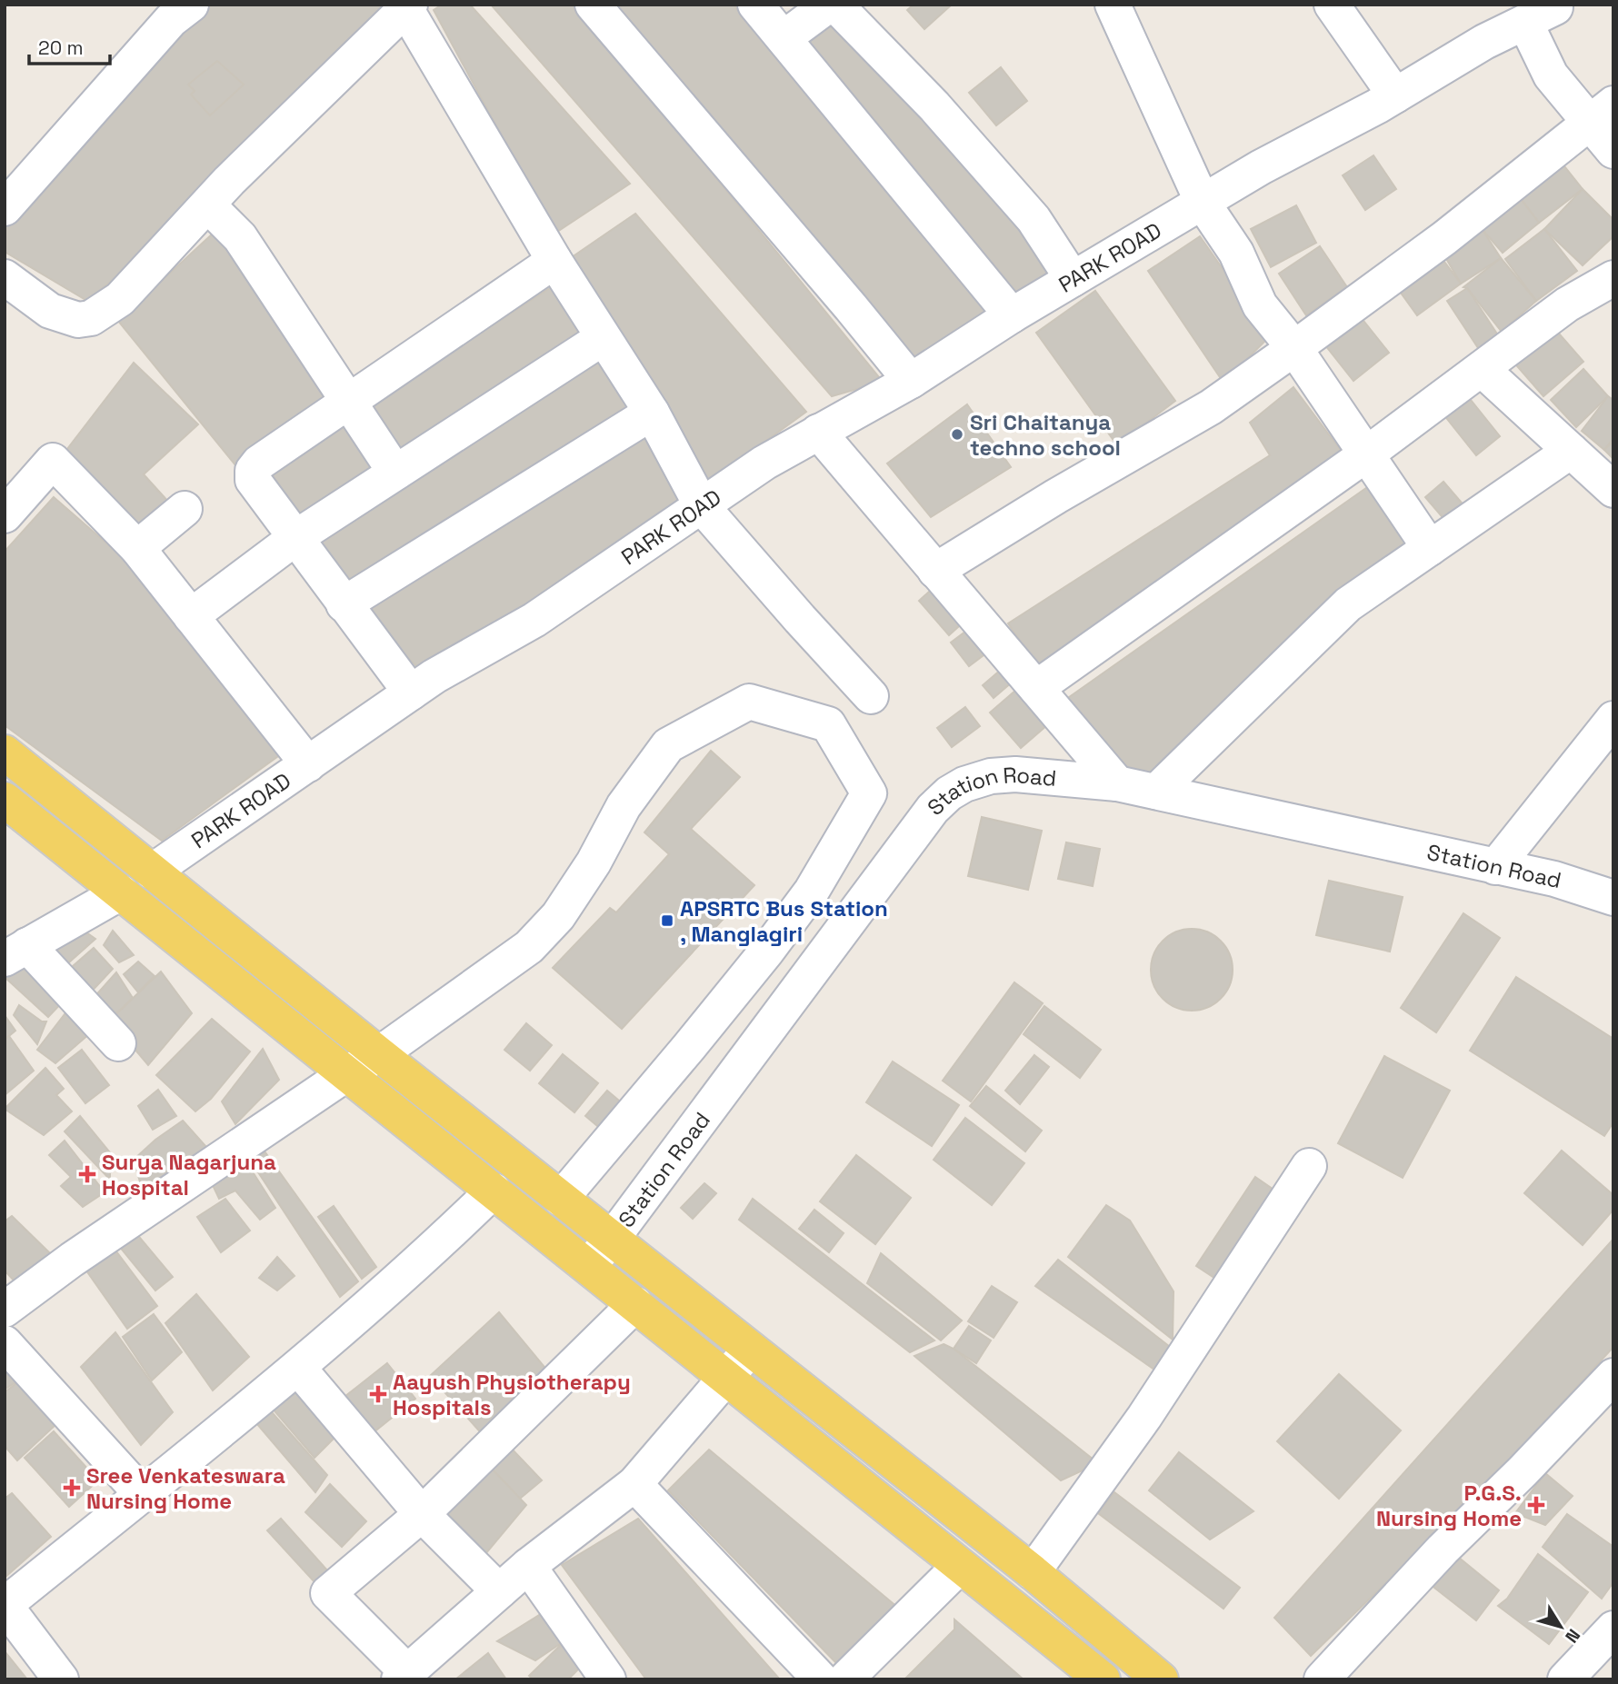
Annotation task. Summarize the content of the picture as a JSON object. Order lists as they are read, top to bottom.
{
  "streets": {
    "street": ["PARK ROAD", "Station Road"]
  },
  "places": {
    "other": ["Sri Chaitanya techno school"],
    "transit": ["APSRTC Bus Station , Manglagiri"],
    "health": [
      "Surya Nagarjuna Hospital",
      "Aayush Physiotherapy Hospitals",
      "Sree Venkateswara Nursing Home",
      "P.G.S. Nursing Home"
    ]
  },
  "scale_bar": "20 m",
  "north": "bottom right"
}
